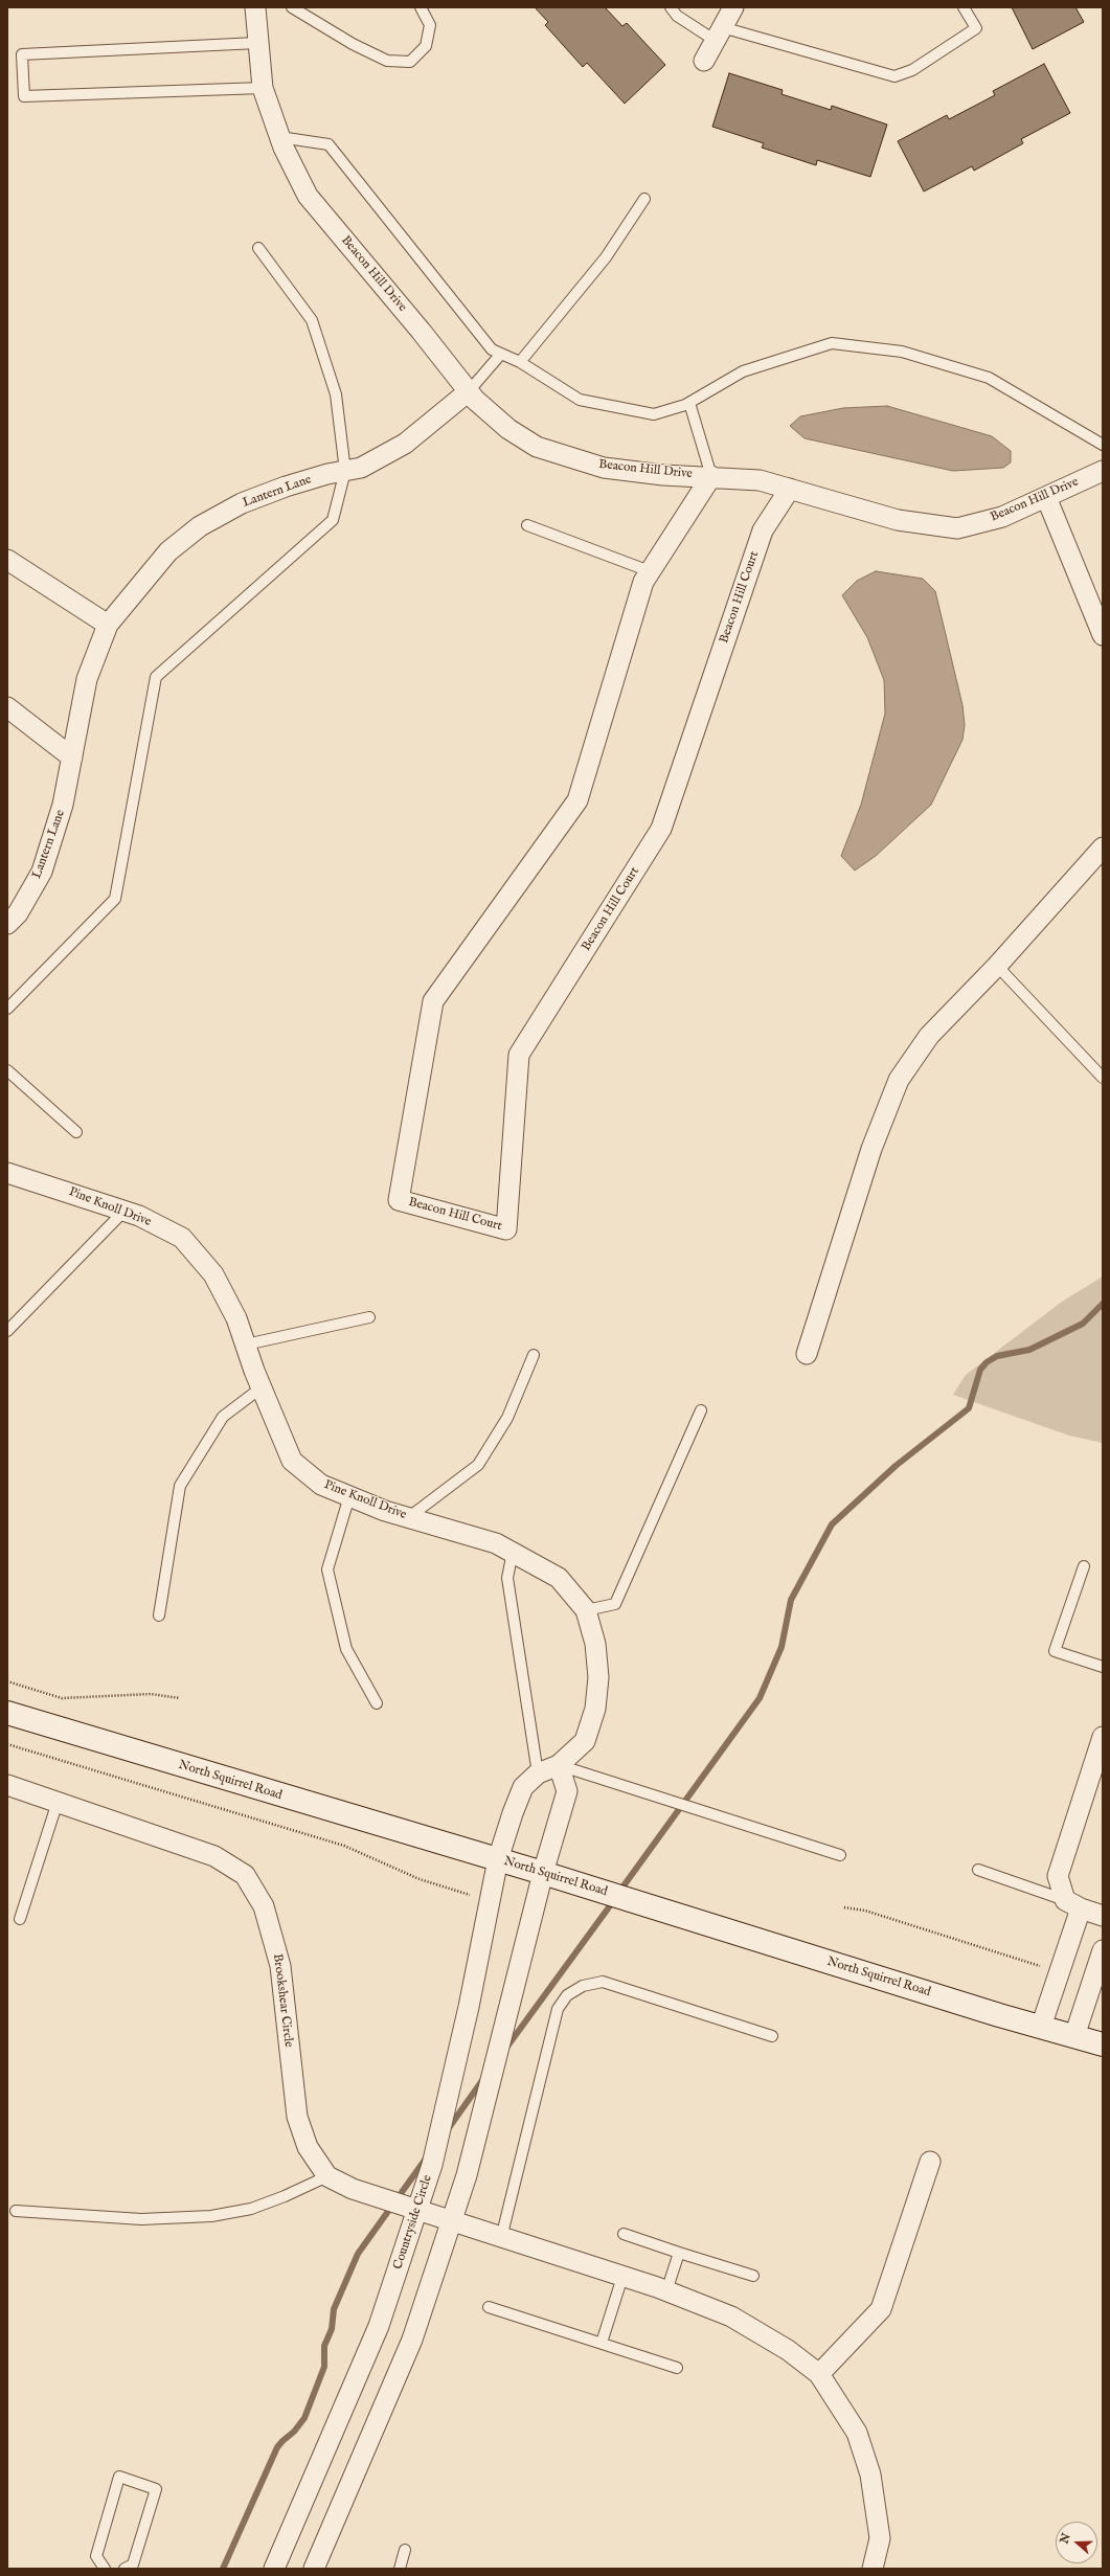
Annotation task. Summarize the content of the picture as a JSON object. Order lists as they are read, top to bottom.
{
  "streets": {
    "street": [
      "Beacon Hill Drive",
      "Lantern Lane",
      "Beacon Hill Court",
      "Pine Knoll Drive",
      "North Squirrel Road",
      "Brookshear Circle",
      "Countryside Circle"
    ]
  },
  "crossings": [
    ["Beacon Hill Drive", "Lantern Lane"],
    ["Beacon Hill Drive", "Beacon Hill Court"],
    ["Pine Knoll Drive", "North Squirrel Road"],
    ["Pine Knoll Drive", "Countryside Circle"],
    ["North Squirrel Road", "Countryside Circle"]
  ],
  "north": "left"
}
